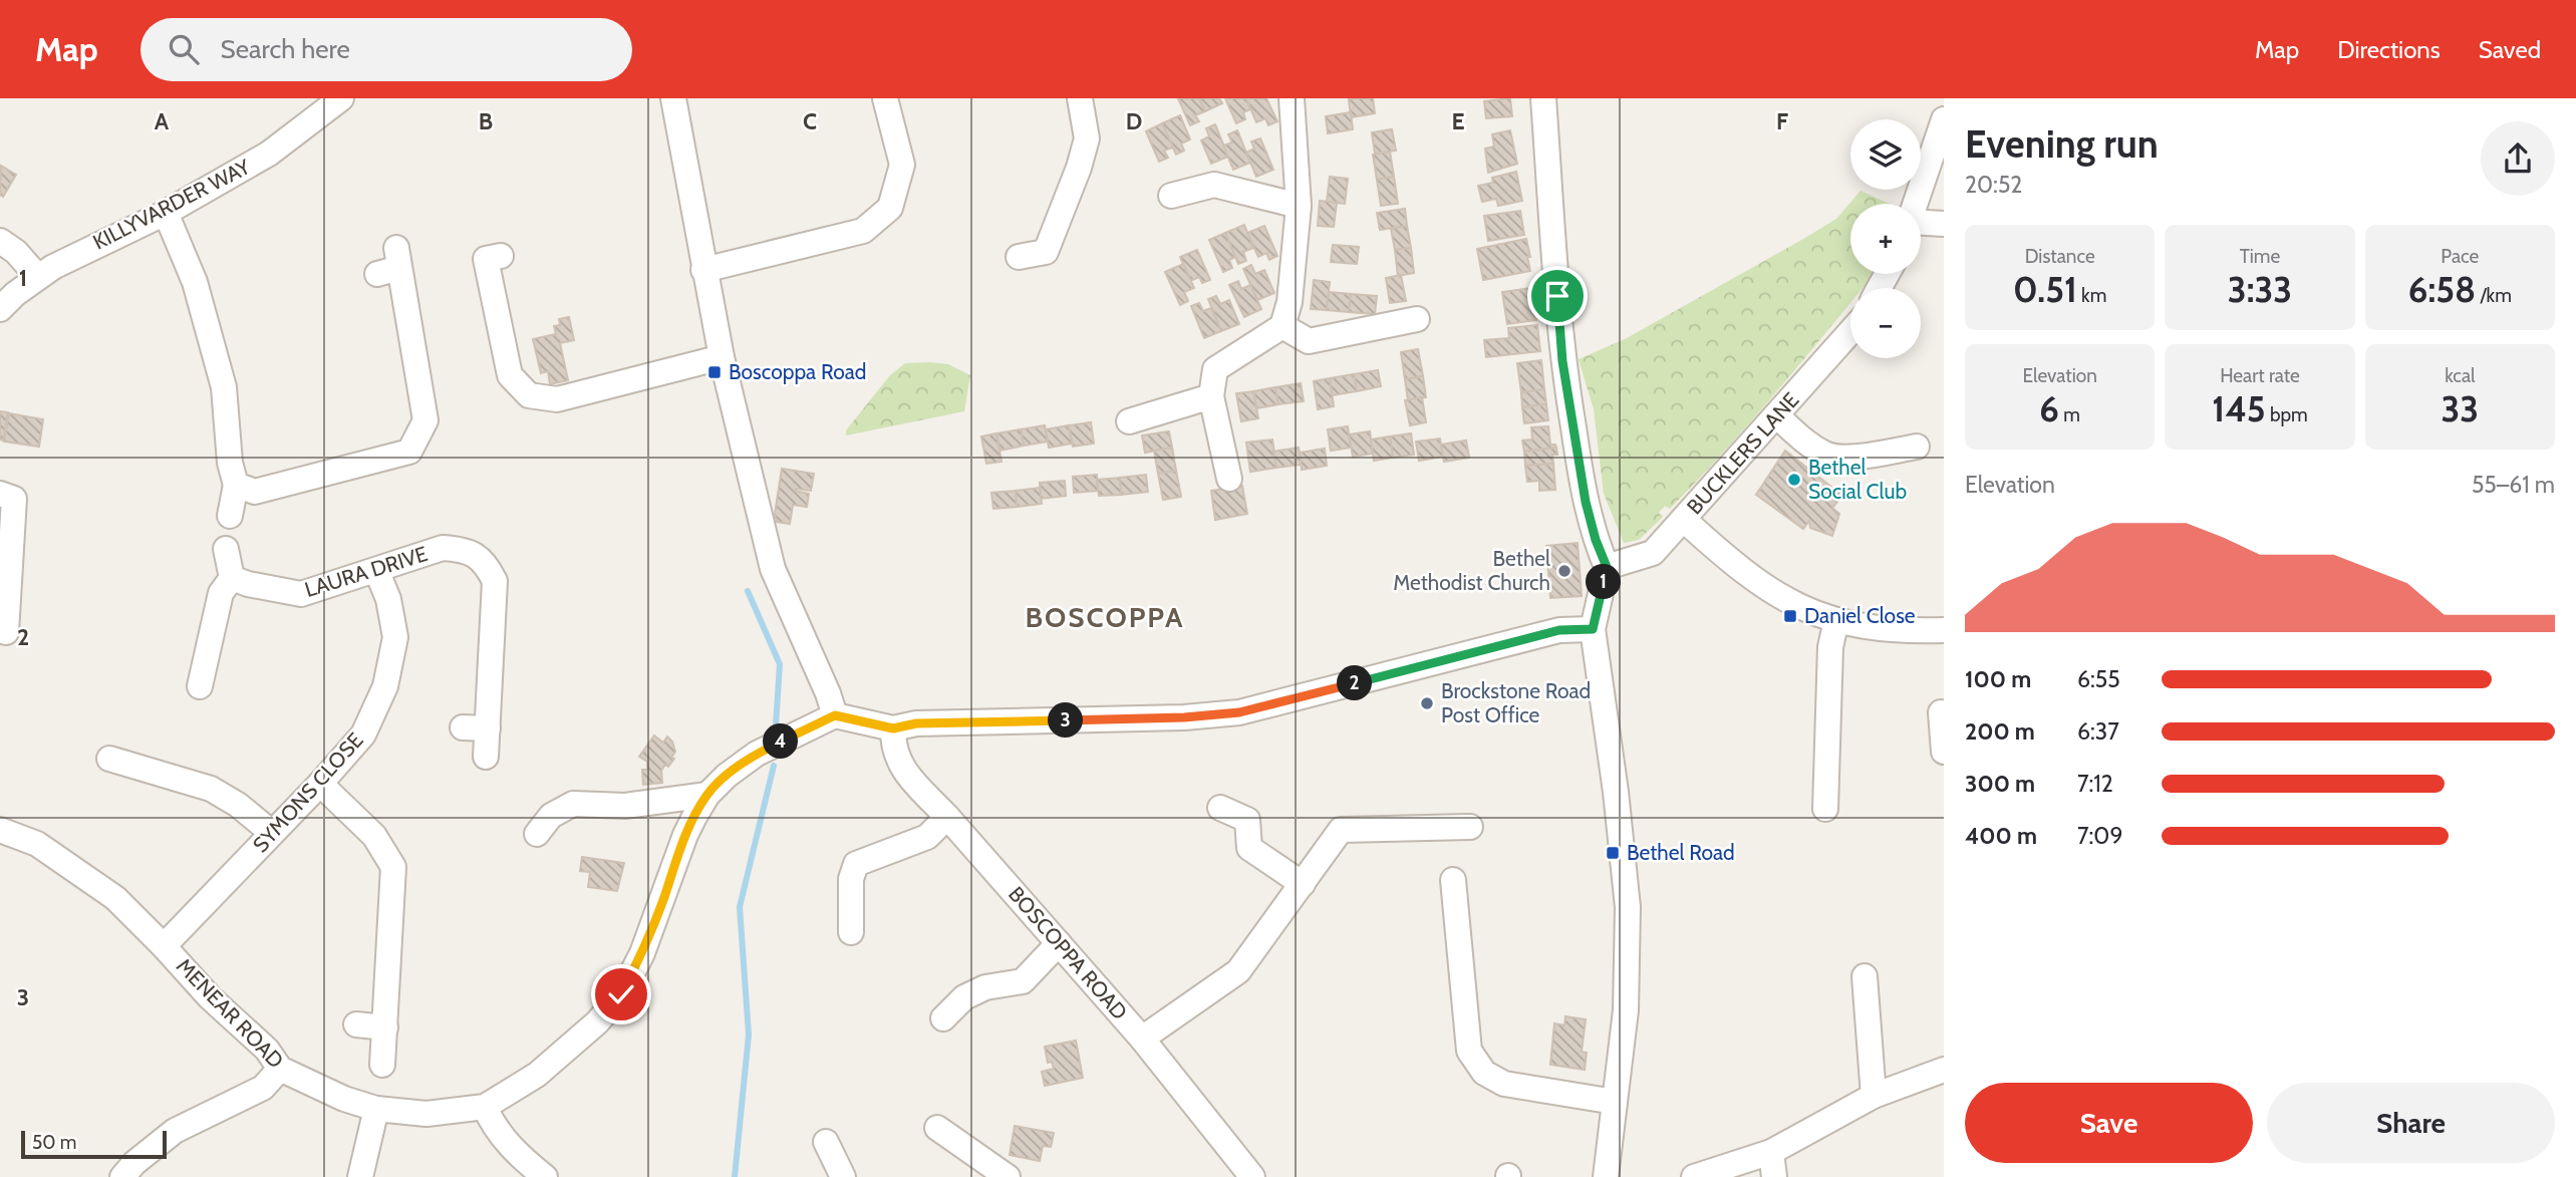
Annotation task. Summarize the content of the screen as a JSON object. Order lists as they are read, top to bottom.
{
  "streets": {
    "street": [
      "KILLYVARDER WAY",
      "BUCKLERS LANE",
      "LAURA DRIVE",
      "SYMONS CLOSE",
      "BOSCOPPA ROAD",
      "MENEAR ROAD"
    ]
  },
  "crossings": [
    ["LAURA DRIVE", "SYMONS CLOSE"],
    ["SYMONS CLOSE", "MENEAR ROAD"]
  ],
  "districts": ["BOSCOPPA"],
  "places": {
    "transit": ["Boscoppa Road", "Daniel Close", "Bethel Road"],
    "other": ["Bethel Social Club", "Bethel Methodist Church", "Brockstone Road Post Office"]
  },
  "scale_bar": "50 m",
  "page": {
    "header": "Map",
    "search": "Search here",
    "nav": ["Map", "Directions", "Saved"],
    "heading": ["Evening run", "20:52"],
    "map_buttons": ["+", "−"],
    "stats": [
      ["Distance", "0.51 km"],
      ["Time", "3:33"],
      ["Pace", "6:58 /km"],
      ["Elevation", "6 m"],
      ["Heart rate", "145 bpm"],
      ["kcal", "33"]
    ],
    "chart": ["Elevation", "55–61 m"],
    "pins": [
      "1",
      "2",
      "3",
      "4"
    ],
    "list": [
      {
        "name": "100 m",
        "note": "6:55"
      },
      {
        "name": "200 m",
        "note": "6:37"
      },
      {
        "name": "300 m",
        "note": "7:12"
      },
      {
        "name": "400 m",
        "note": "7:09"
      }
    ],
    "buttons": ["Save", "Share"],
    "scale": "50 m"
  },
  "grid": {
    "columns": [
      "A",
      "B",
      "C",
      "D",
      "E",
      "F"
    ],
    "rows": ["1", "2", "3"]
  }
}
